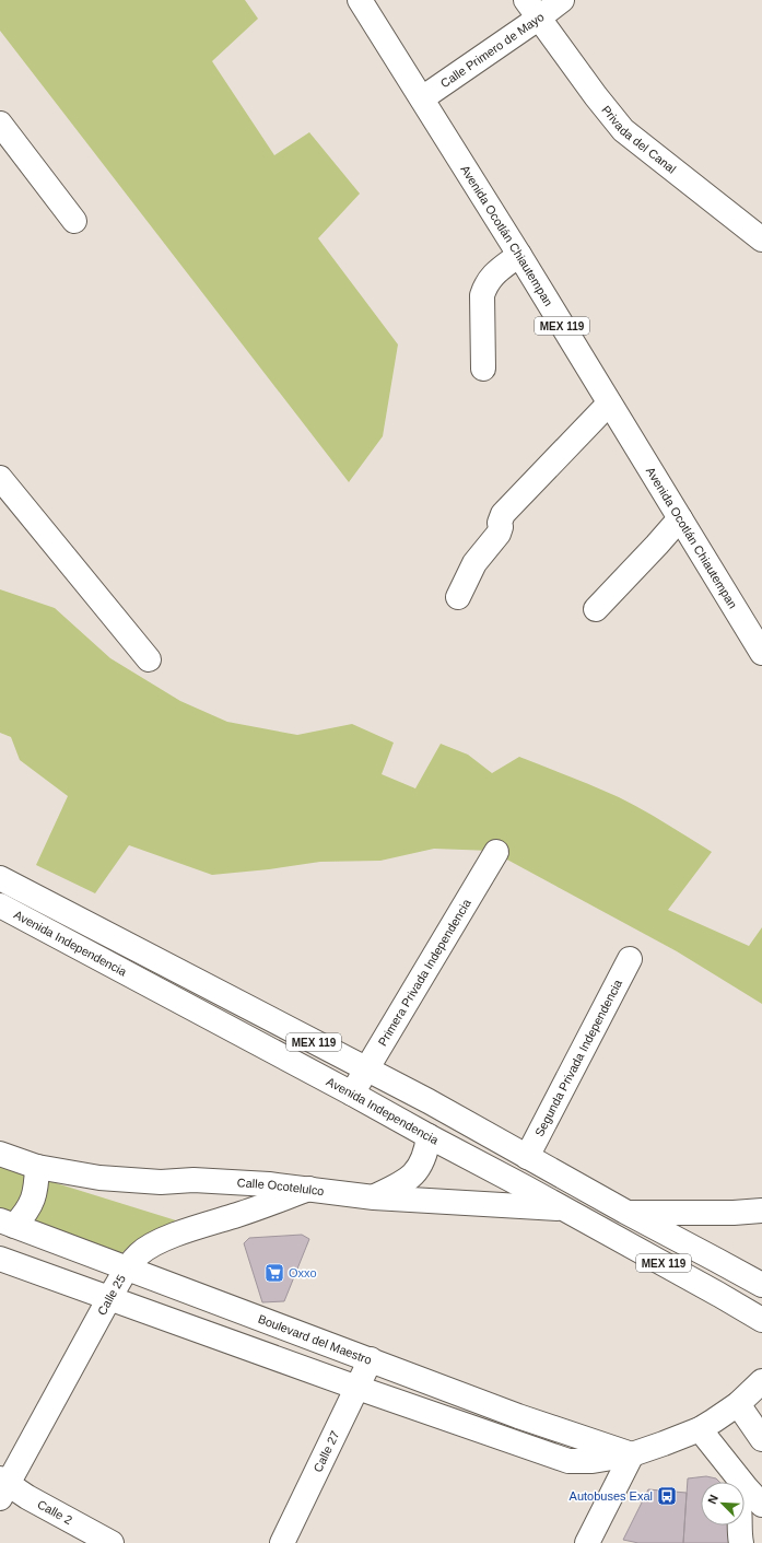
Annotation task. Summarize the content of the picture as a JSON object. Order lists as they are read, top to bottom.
{
  "streets": {
    "main road": [
      "Calle Primero de Mayo",
      "Privada del Canal",
      "Avenida Ocotlán Chiautempan",
      "MEX 119",
      "Avenida Independencia",
      "Primera Privada Independencia",
      "Segunda Privada Independencia",
      "Calle Ocotelulco",
      "Calle 25",
      "Boulevard del Maestro",
      "Calle 27",
      "Calle 2"
    ]
  },
  "crossings": [
    ["Calle Primero de Mayo", "Privada del Canal"],
    ["Calle Primero de Mayo", "Avenida Ocotlán Chiautempan"],
    ["Avenida Independencia", "Primera Privada Independencia"],
    ["Avenida Independencia", "Segunda Privada Independencia"],
    ["Avenida Independencia", "Calle Ocotelulco"],
    ["Calle Ocotelulco", "Calle 25"],
    ["Calle 25", "Boulevard del Maestro"],
    ["Calle 25", "Calle 2"],
    ["Boulevard del Maestro", "Calle 27"]
  ],
  "places": {
    "supermarket": ["Oxxo"],
    "bus stop": ["Autobuses Exal"]
  },
  "north": "top left"
}
